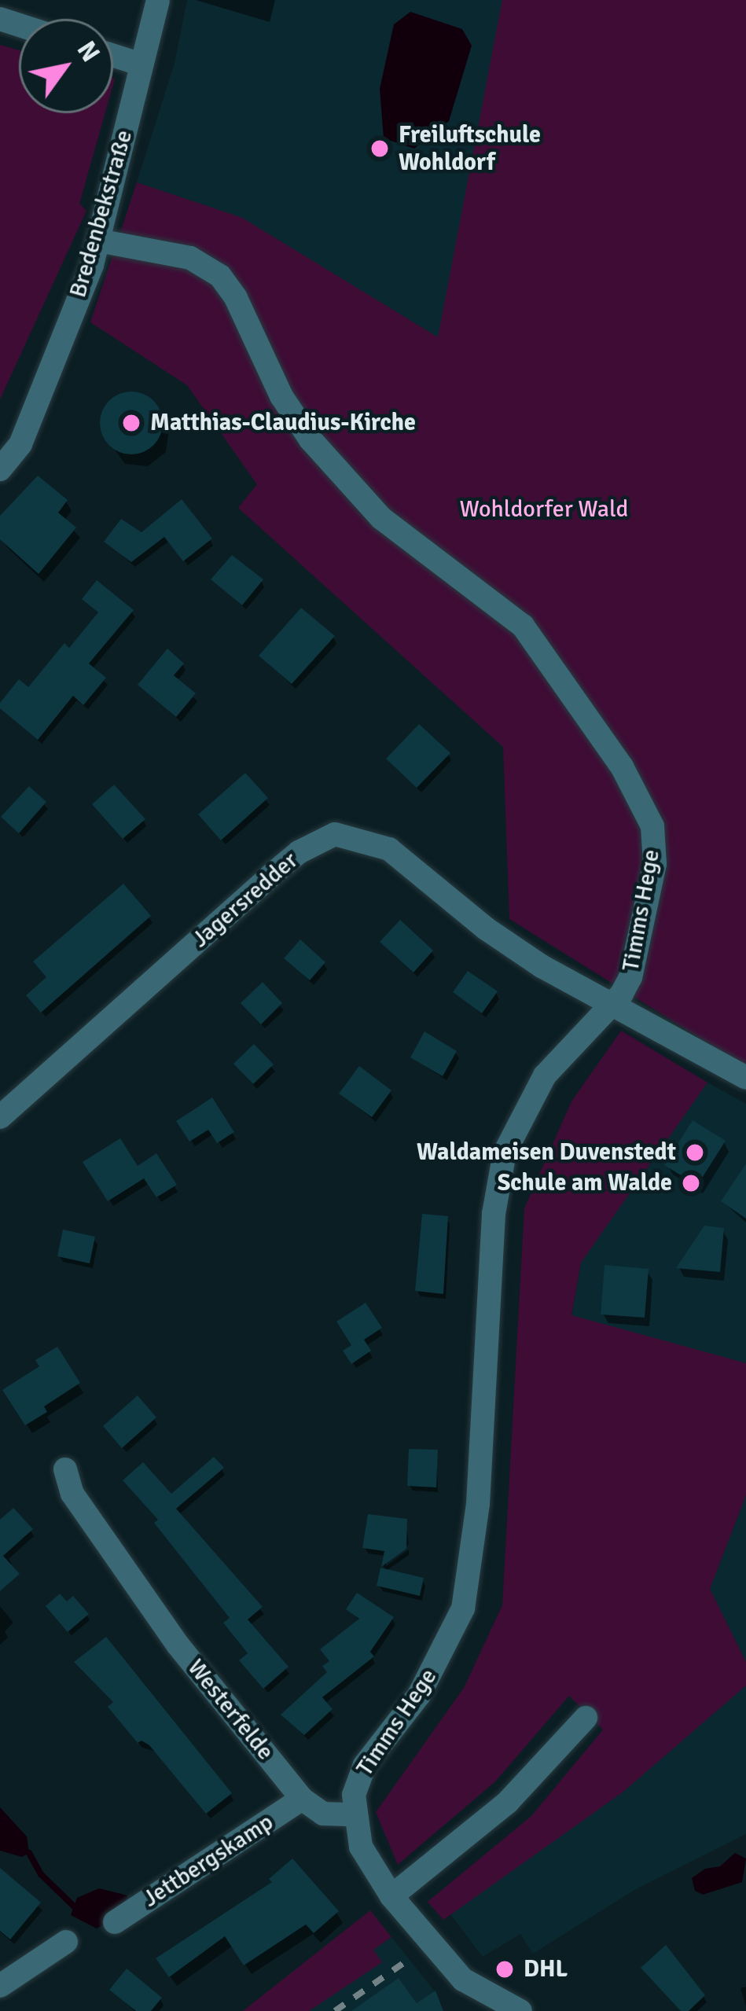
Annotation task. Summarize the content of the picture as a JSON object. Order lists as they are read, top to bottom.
{
  "streets": {
    "street": [
      "Bredenbekstraße",
      "Jagersredder",
      "Timms Hege",
      "Westerfelde",
      "Jettbergskamp"
    ]
  },
  "crossings": [
    ["Bredenbekstraße", "Timms Hege"],
    ["Jagersredder", "Timms Hege"],
    ["Westerfelde", "Jettbergskamp"]
  ],
  "parks": ["Wohldorfer Wald"],
  "places": [
    "Freiluftschule Wohldorf",
    "Matthias-Claudius-Kirche",
    "Waldameisen Duvenstedt",
    "Schule am Walde",
    "DHL"
  ],
  "north": "top right"
}
